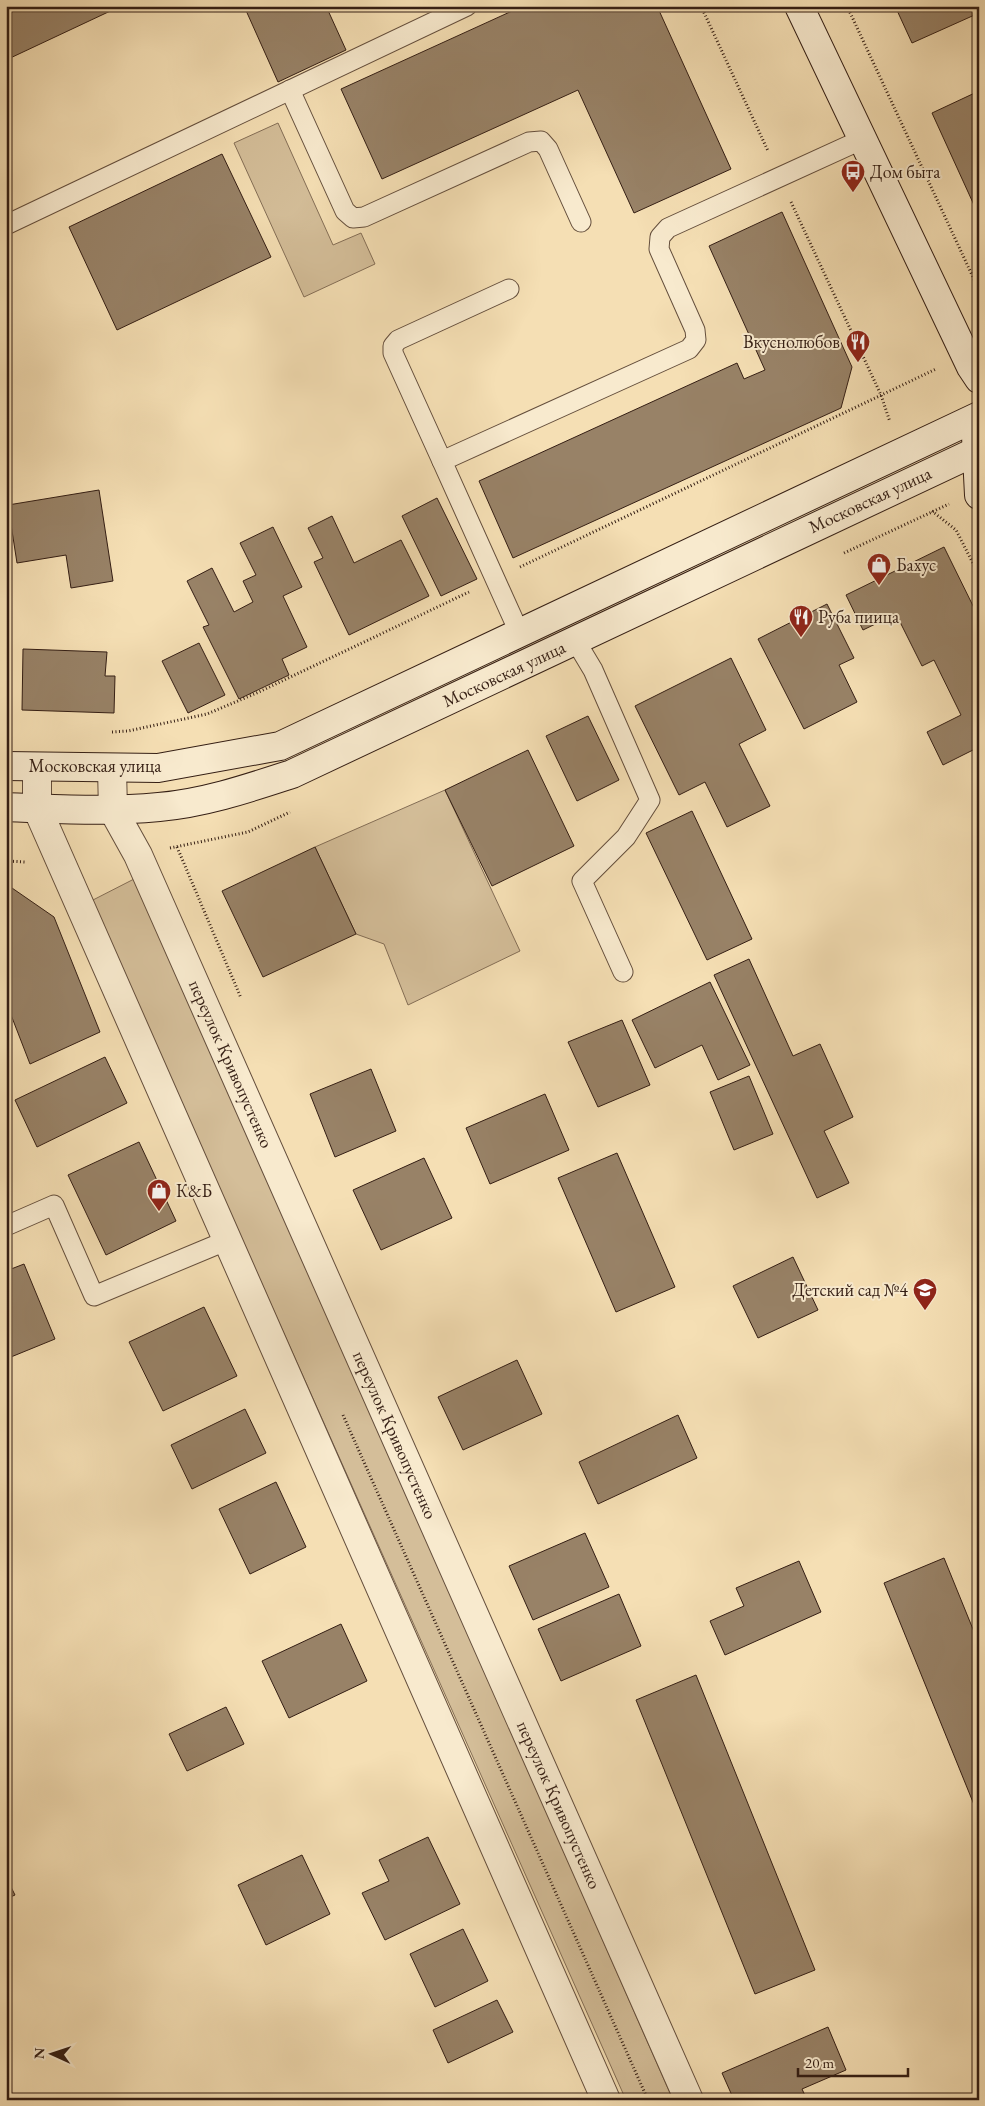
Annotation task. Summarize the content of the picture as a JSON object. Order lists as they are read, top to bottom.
{
  "streets": {
    "street": ["Московская улица", "переулок Кривопустенко"]
  },
  "crossings": [
    ["Московская улица", "переулок Кривопустенко"]
  ],
  "places": {
    "bus stop": ["Дом быта"],
    "restaurant": ["Вкуснолюбов", "Руба пиица"],
    "shop": ["Бахус", "К&Б"],
    "school or university": ["Детский сад №4"]
  },
  "scale_bar": "20 m",
  "north": "left"
}
